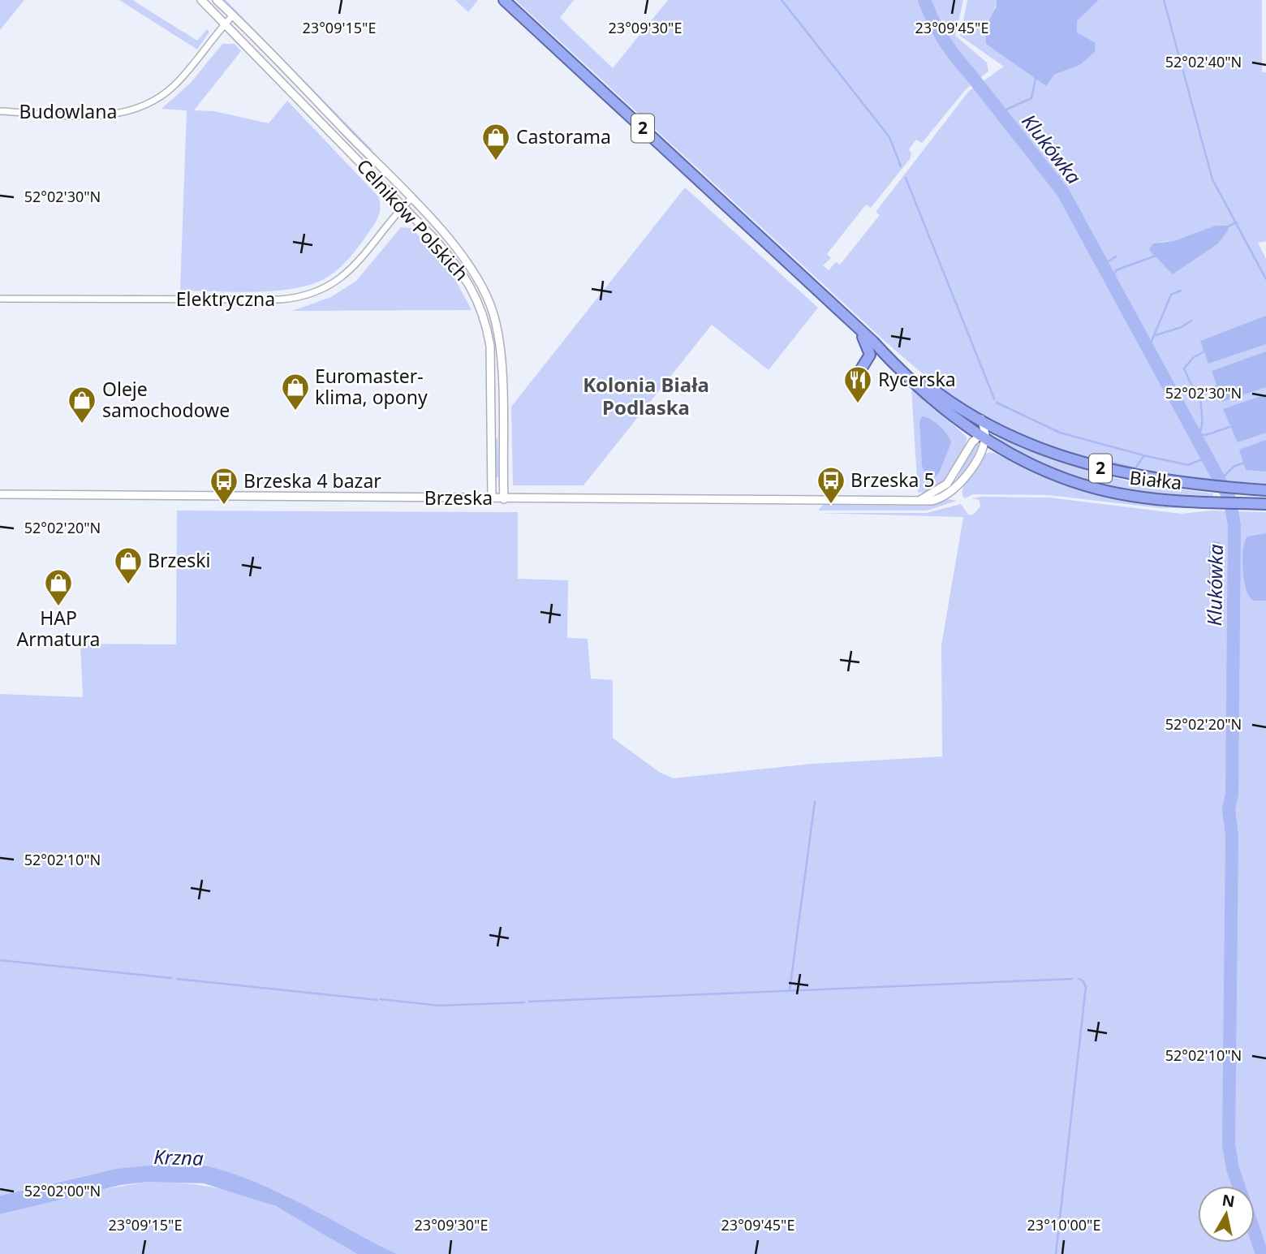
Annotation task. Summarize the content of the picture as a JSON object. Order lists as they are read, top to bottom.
{
  "streets": {
    "highway": ["2", "Białka"],
    "street": [
      "Budowlana",
      "Celników Polskich",
      "Elektryczna",
      "Brzeska"
    ]
  },
  "crossings": [
    ["Budowlana", "Celników Polskich"],
    ["2", "Białka"],
    ["2", "Brzeska"],
    ["Celników Polskich", "Elektryczna"],
    ["Celników Polskich", "Brzeska"],
    ["Białka", "Brzeska"]
  ],
  "districts": ["Kolonia Biała Podlaska"],
  "water": ["Klukówka", "Krzna"],
  "places": {
    "shop": [
      "Castorama",
      "Euromaster- klima, opony",
      "Oleje samochodowe",
      "Brzeski",
      "HAP Armatura"
    ],
    "restaurant": ["Rycerska"],
    "bus stop": ["Brzeska 5", "Brzeska 4 bazar"]
  },
  "north": "top",
  "coordinates": [
    "23°09'15\"E",
    "23°09'30\"E",
    "23°09'45\"E",
    "52°02'40\"N",
    "52°02'30\"N",
    "52°02'20\"N",
    "52°02'10\"N",
    "52°02'00\"N",
    "23°10'00\"E"
  ]
}
